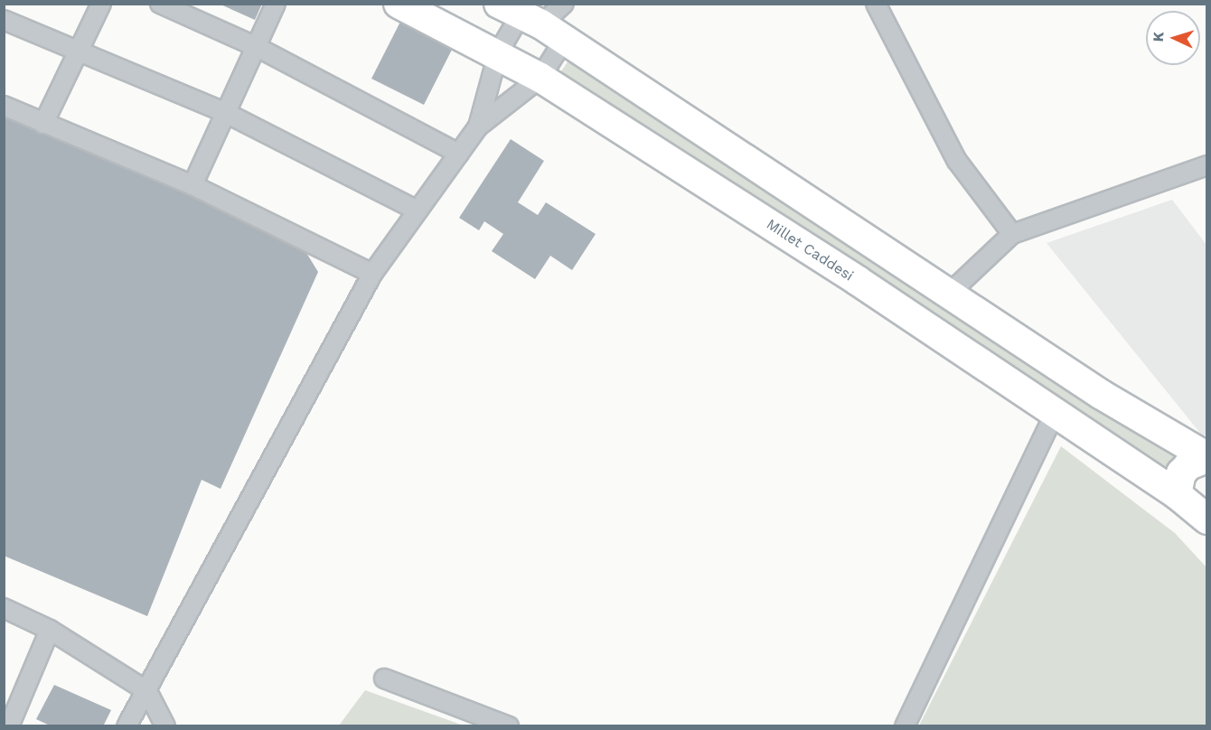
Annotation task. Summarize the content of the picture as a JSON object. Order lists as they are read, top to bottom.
{
  "streets": {
    "main road": ["Millet Caddesi"]
  },
  "north": "left"
}
